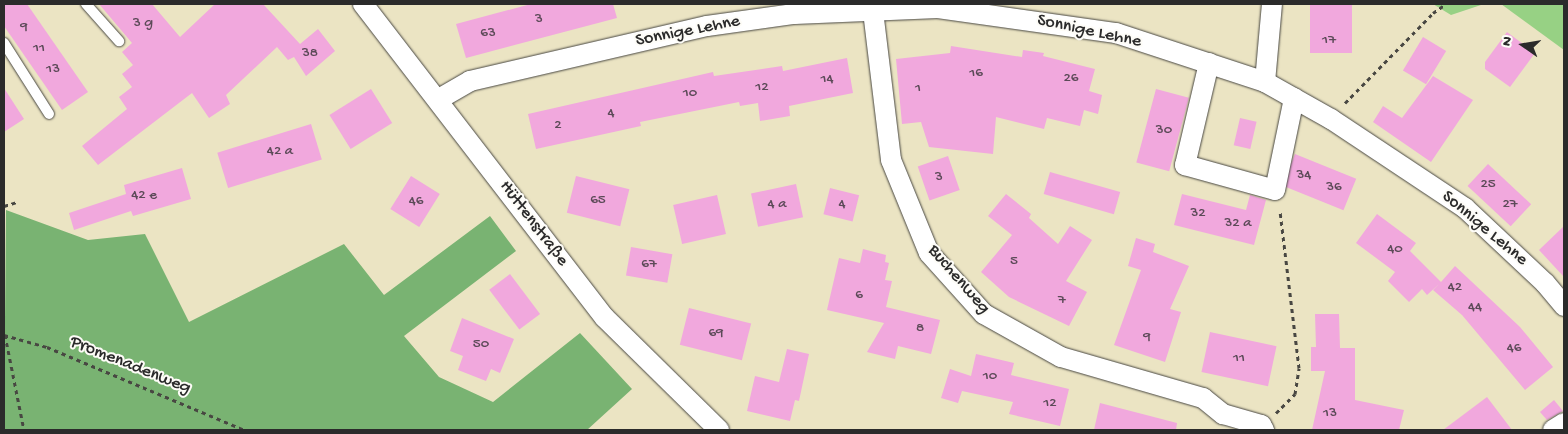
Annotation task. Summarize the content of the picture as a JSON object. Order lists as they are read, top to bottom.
{
  "streets": {
    "street": ["Sonnige Lehne", "Hüttenstraße", "Buchenweg"],
    "path": ["Promenadenweg"]
  },
  "crossings": [
    ["Sonnige Lehne", "Hüttenstraße"],
    ["Sonnige Lehne", "Buchenweg"]
  ],
  "house_numbers": [
    "3",
    "3 g",
    "9",
    "63",
    "17",
    "11",
    "38",
    "13",
    "16",
    "26",
    "14",
    "12",
    "1",
    "10",
    "4",
    "2",
    "30",
    "42 a",
    "34",
    "3",
    "25",
    "36",
    "42 e",
    "65",
    "46",
    "4 a",
    "4",
    "27",
    "32",
    "32 a",
    "40",
    "5",
    "67",
    "42",
    "6",
    "7",
    "44",
    "8",
    "69",
    "9",
    "50",
    "46",
    "11",
    "10",
    "12",
    "13"
  ],
  "north": "left"
}
